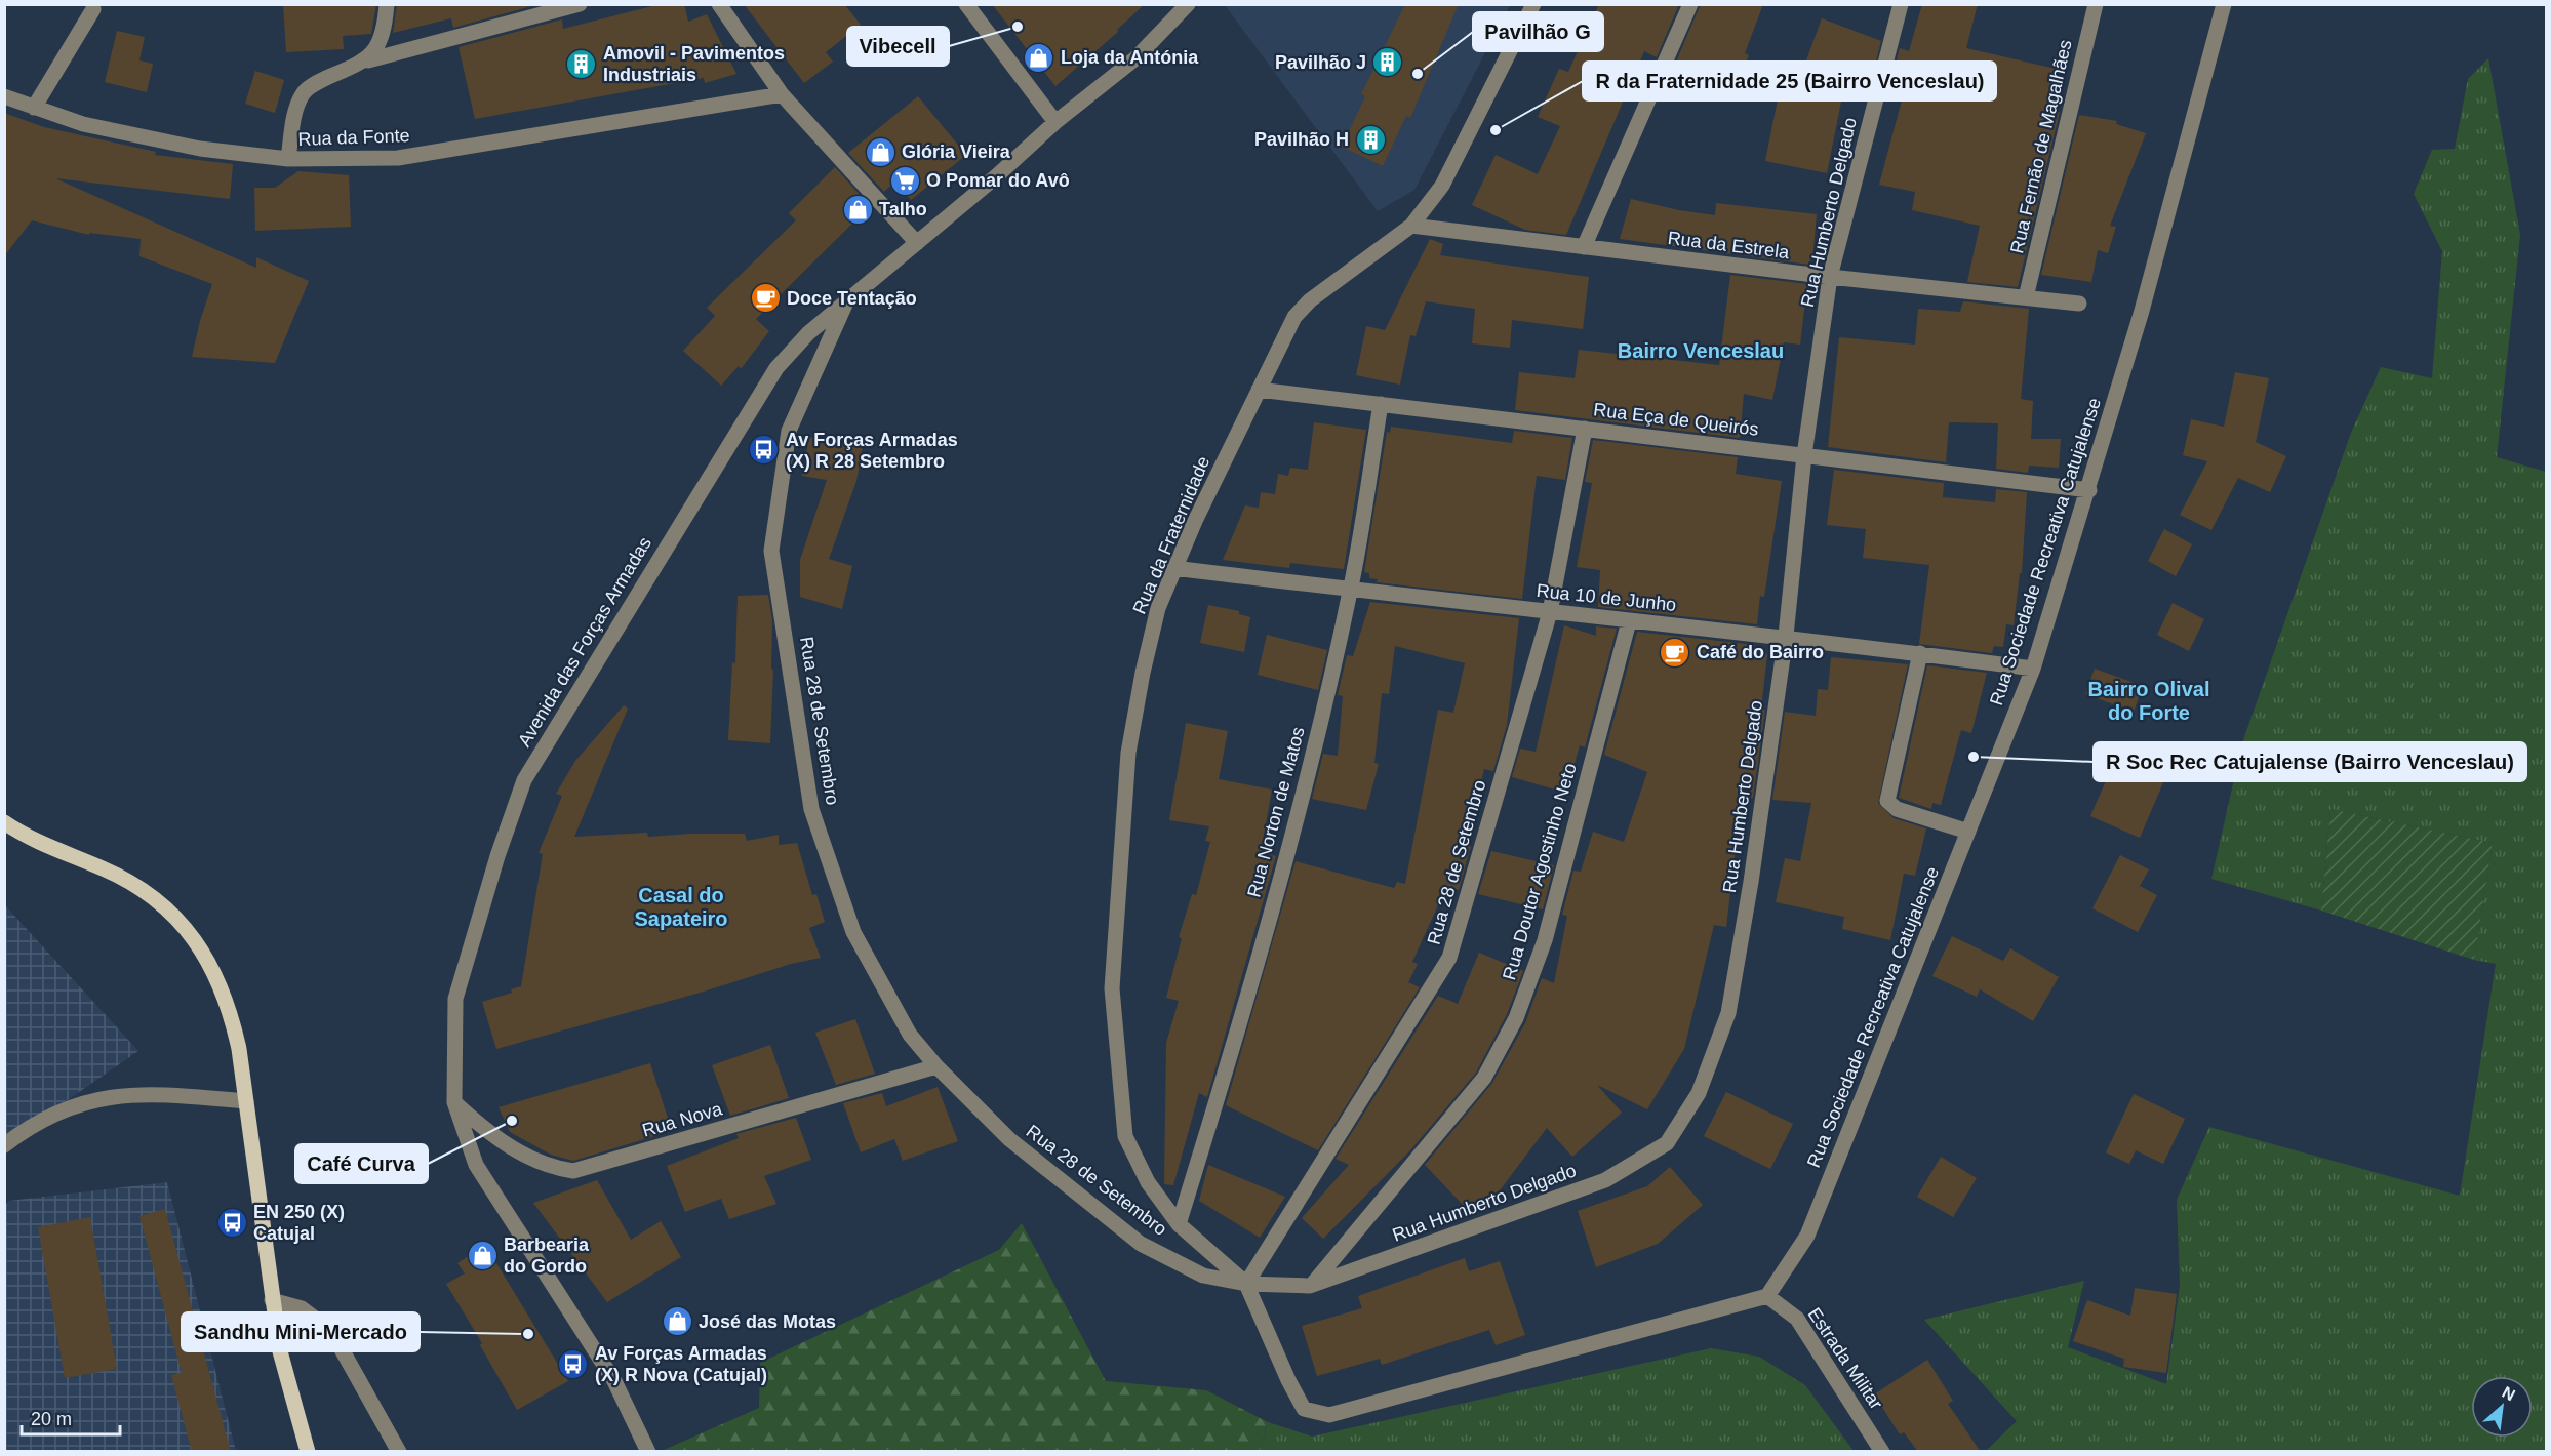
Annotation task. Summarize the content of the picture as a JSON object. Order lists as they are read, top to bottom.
{
  "streets": {
    "street": [
      "Rua da Fonte",
      "Rua Fernão de Magalhães",
      "Rua Humberto Delgado",
      "Rua da Estrela",
      "Rua Eça de Queirós",
      "Rua da Fraternidade",
      "Rua Sociedade Recreativa Catujalense",
      "Rua 10 de Junho",
      "Avenida das Forças Armadas",
      "Rua 28 de Setembro",
      "Rua Norton de Matos",
      "Rua Doutor Agostinho Neto",
      "Rua Nova",
      "Estrada Militar"
    ]
  },
  "crossings": [
    ["Rua Fernão de Magalhães", "Rua da Estrela"],
    ["Rua Humberto Delgado", "Rua da Estrela"],
    ["Rua Humberto Delgado", "Rua Eça de Queirós"],
    ["Rua Humberto Delgado", "Rua da Fraternidade"],
    ["Rua Humberto Delgado", "Rua 10 de Junho"],
    ["Rua Humberto Delgado", "Rua 28 de Setembro"],
    ["Rua Humberto Delgado", "Rua Doutor Agostinho Neto"],
    ["Rua da Estrela", "Rua da Fraternidade"],
    ["Rua Eça de Queirós", "Rua da Fraternidade"],
    ["Rua Eça de Queirós", "Rua Sociedade Recreativa Catujalense"],
    ["Rua Eça de Queirós", "Rua 28 de Setembro"],
    ["Rua Eça de Queirós", "Rua Norton de Matos"],
    ["Rua da Fraternidade", "Rua 10 de Junho"],
    ["Rua da Fraternidade", "Rua 28 de Setembro"],
    ["Rua da Fraternidade", "Rua Norton de Matos"],
    ["Rua Sociedade Recreativa Catujalense", "Rua 10 de Junho"],
    ["Rua Sociedade Recreativa Catujalense", "Estrada Militar"],
    ["Rua 10 de Junho", "Rua 28 de Setembro"],
    ["Rua 10 de Junho", "Rua Norton de Matos"],
    ["Rua 10 de Junho", "Rua Doutor Agostinho Neto"],
    ["Avenida das Forças Armadas", "Rua 28 de Setembro"],
    ["Avenida das Forças Armadas", "Rua Nova"],
    ["Rua 28 de Setembro", "Rua Nova"]
  ],
  "districts": ["Bairro Venceslau", "Bairro Olival do Forte", "Casal do Sapateiro"],
  "places": {
    "other": [
      "Vibecell",
      "Pavilhão G",
      "R da Fraternidade 25 (Bairro Venceslau)",
      "R Soc Rec Catujalense (Bairro Venceslau)",
      "Café Curva",
      "Sandhu Mini-Mercado"
    ],
    "shop": [
      "Loja da Antónia",
      "Glória Vieira",
      "Talho",
      "Barbearia do Gordo",
      "José das Motas"
    ],
    "building": ["Pavilhão J", "Amovil - Pavimentos Industriais", "Pavilhão H"],
    "supermarket": ["O Pomar do Avô"],
    "cafe": ["Doce Tentação", "Café do Bairro"],
    "bus stop": ["Av Forças Armadas (X) R 28 Setembro", "EN 250 (X) Catujal", "Av Forças Armadas (X) R Nova (Catujal)"]
  },
  "scale_bar": "20 m",
  "north": "top right"
}
